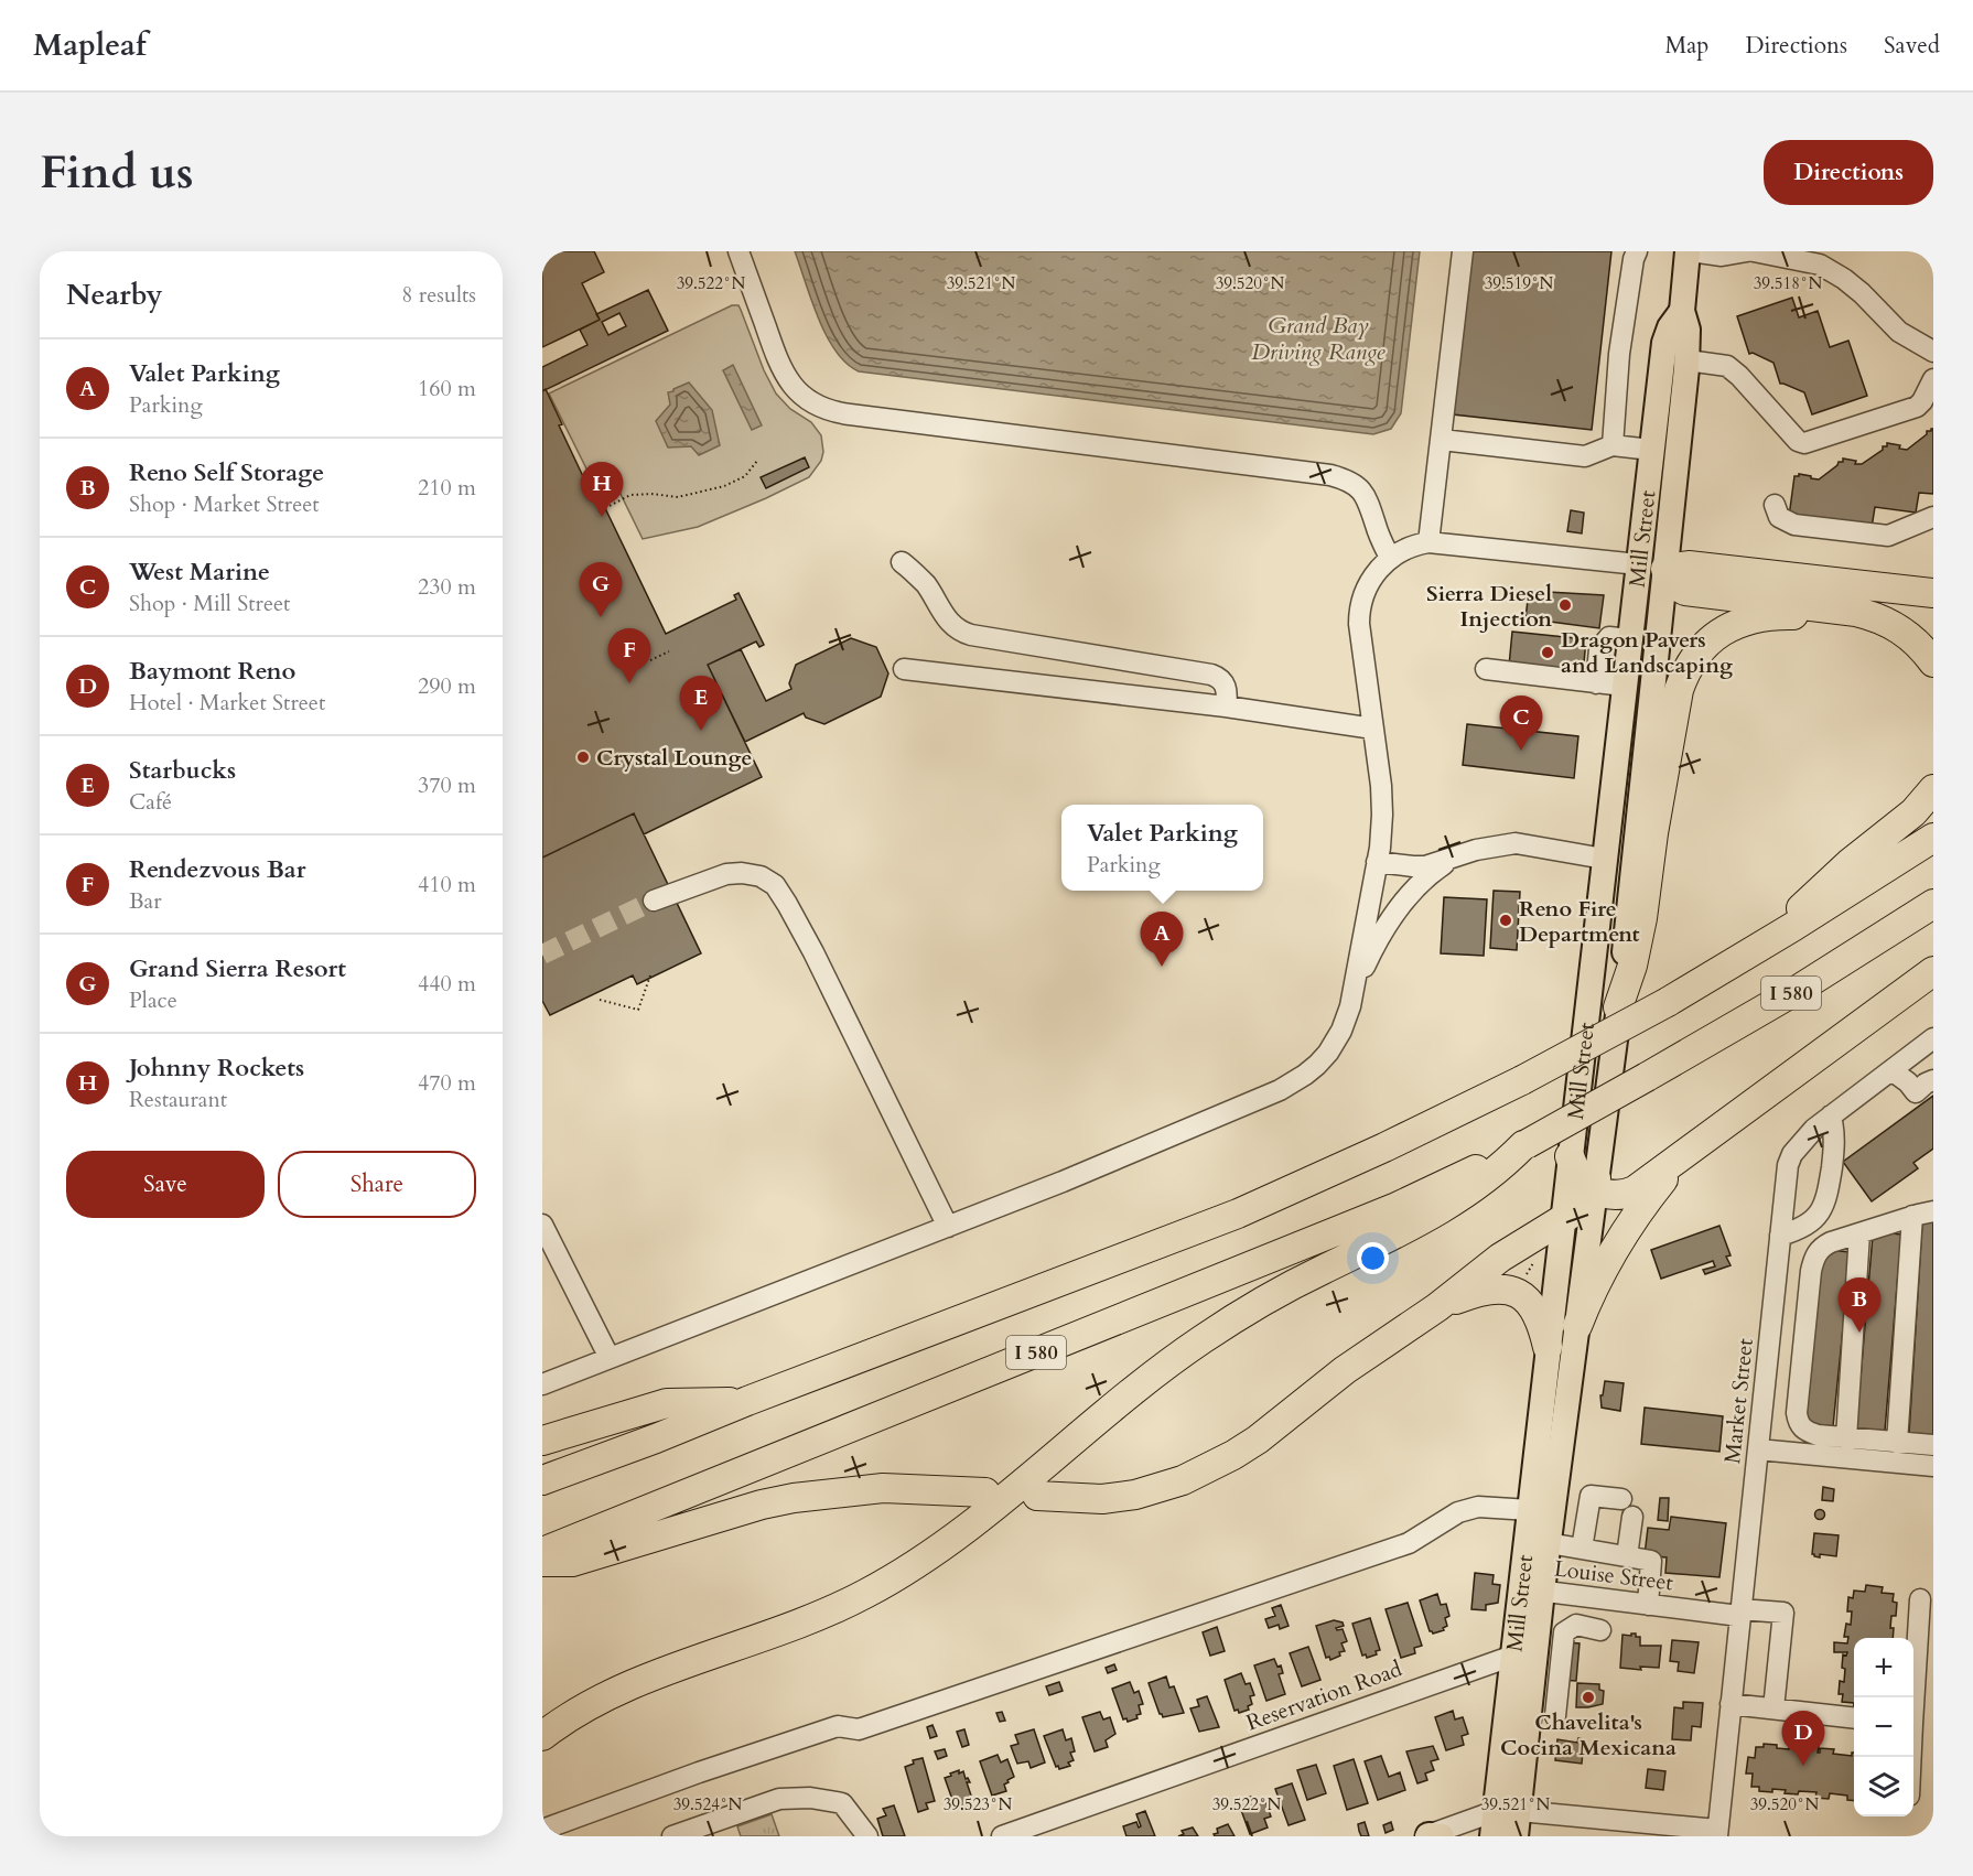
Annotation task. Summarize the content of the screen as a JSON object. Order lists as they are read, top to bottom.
{
  "streets": {
    "highway": ["I 580"],
    "main road": ["Mill Street"],
    "street": ["Market Street", "Louise Street", "Reservation Road"]
  },
  "crossings": [
    ["Mill Street", "Louise Street"],
    ["Mill Street", "Reservation Road"],
    ["Market Street", "Louise Street"]
  ],
  "water": ["Grand Bay Driving Range"],
  "places": [
    "Sierra Diesel Injection",
    "Dragon Pavers and Landscaping",
    "Crystal Lounge",
    "Reno Fire Department",
    "Chavelita's Cocina Mexicana"
  ],
  "page": {
    "header": "Mapleaf",
    "nav": ["Map", "Directions", "Saved"],
    "buttons": [
      "Directions",
      ["Save", "Share"]
    ],
    "title": "Find us",
    "heading": ["Nearby", "8 results"],
    "list": [
      {
        "mark": "A",
        "name": "Valet Parking",
        "note": "Parking",
        "value": "160 m"
      },
      {
        "mark": "B",
        "name": "Reno Self Storage",
        "note": "Shop · Market Street",
        "value": "210 m"
      },
      {
        "mark": "C",
        "name": "West Marine",
        "note": "Shop · Mill Street",
        "value": "230 m"
      },
      {
        "mark": "D",
        "name": "Baymont Reno",
        "note": "Hotel · Market Street",
        "value": "290 m"
      },
      {
        "mark": "E",
        "name": "Starbucks",
        "note": "Café",
        "value": "370 m"
      },
      {
        "mark": "F",
        "name": "Rendezvous Bar",
        "note": "Bar",
        "value": "410 m"
      },
      {
        "mark": "G",
        "name": "Grand Sierra Resort",
        "note": "Place",
        "value": "440 m"
      },
      {
        "mark": "H",
        "name": "Johnny Rockets",
        "note": "Restaurant",
        "value": "470 m"
      }
    ],
    "pins": [
      "H",
      "G",
      "F",
      "E",
      "C",
      "A",
      "B",
      "D"
    ],
    "popup": ["Valet Parking", "Parking"],
    "map_buttons": ["+", "−"]
  },
  "coordinates": [
    "39.519°N",
    "39.522°N",
    "39.521°N",
    "39.520°N",
    "39.518°N",
    "39.524°N",
    "39.523°N"
  ]
}
